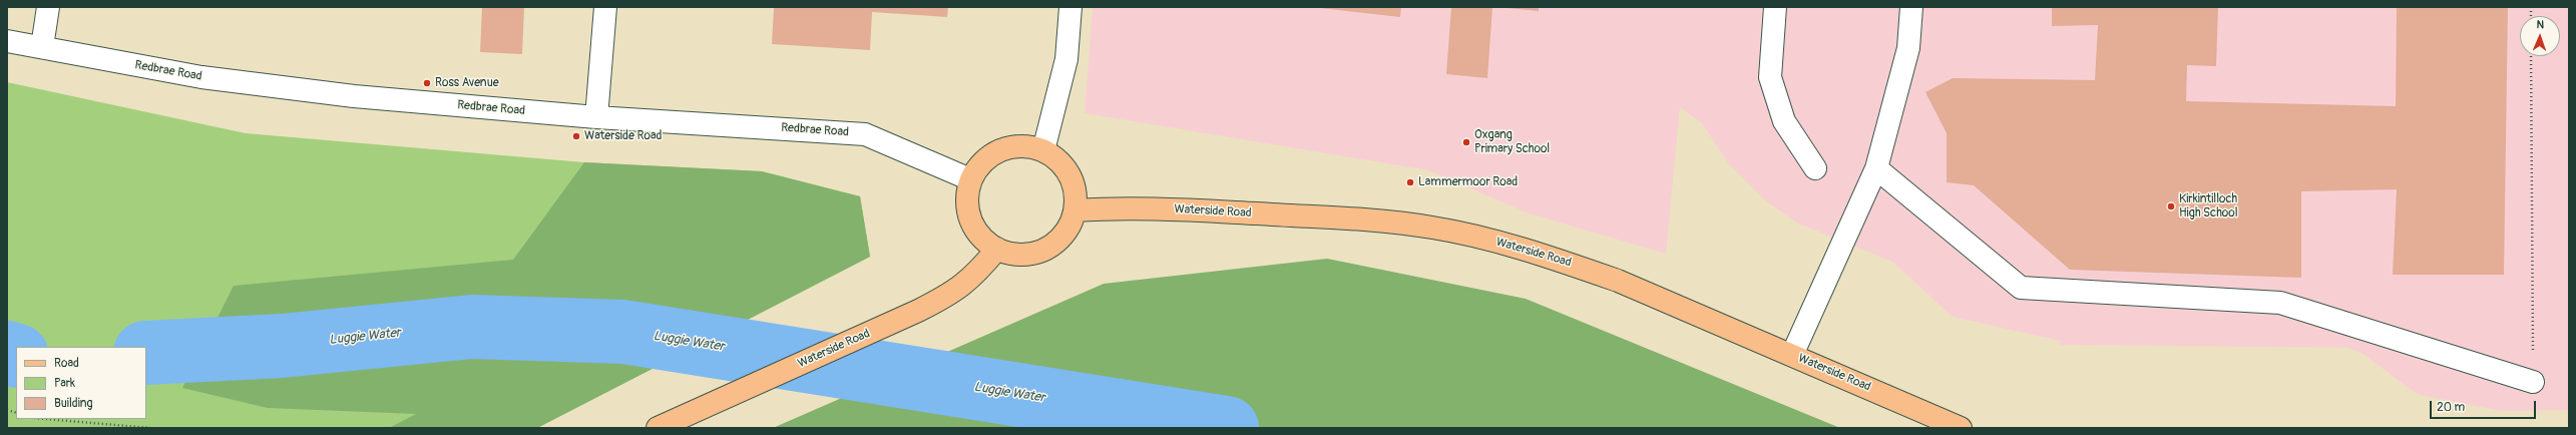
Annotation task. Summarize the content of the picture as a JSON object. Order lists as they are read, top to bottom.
{
  "streets": {
    "main road": ["Waterside Road"],
    "street": ["Redbrae Road"]
  },
  "crossings": [
    ["Redbrae Road", "Waterside Road"]
  ],
  "water": ["Luggie Water"],
  "places": [
    "Ross Avenue",
    "Waterside Road",
    "Oxgang Primary School",
    "Lammermoor Road",
    "Kirkintilloch High School"
  ],
  "legend": ["Road", "Park", "Building"],
  "scale_bar": "20 m",
  "north": "top"
}
